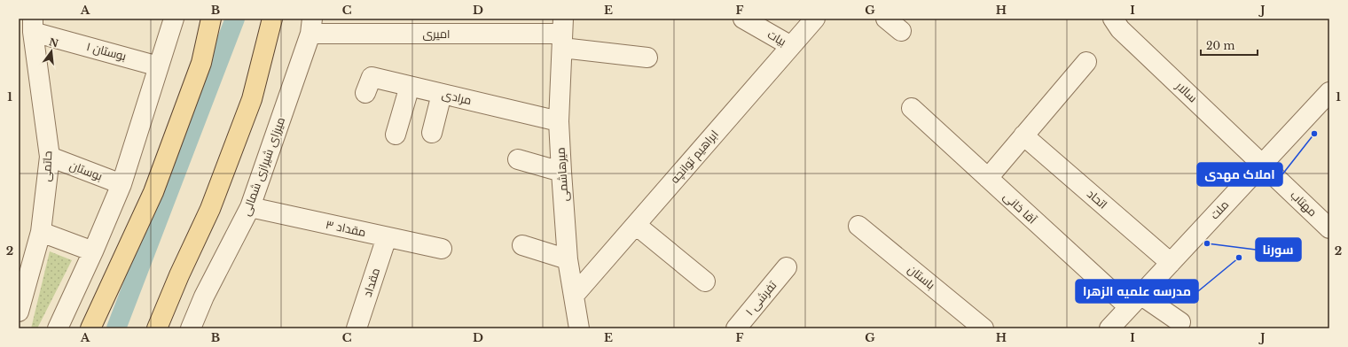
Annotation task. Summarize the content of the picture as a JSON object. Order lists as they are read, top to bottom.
{
  "streets": {
    "street": [
      "امیری",
      "بیات",
      "بوستان ۱",
      "سالار",
      "مرادی",
      "ابراهیم توانچه",
      "حاتمی",
      "میرزای شیرازی شمالی",
      "بوستان",
      "میرهاشمی",
      "اتحاد",
      "مهتاب",
      "آقا خانی",
      "ملت",
      "مقداد ۳",
      "باستان",
      "مقداد",
      "تفرشی ۱"
    ]
  },
  "crossings": [
    ["امیری", "میرزای شیرازی شمالی"],
    ["امیری", "میرهاشمی"],
    ["بیات", "ابراهیم توانچه"],
    ["بوستان ۱", "حاتمی"],
    ["سالار", "مهتاب"],
    ["سالار", "ملت"],
    ["مرادی", "میرهاشمی"],
    ["ابراهیم توانچه", "میرهاشمی"],
    ["حاتمی", "بوستان"],
    ["میرزای شیرازی شمالی", "مقداد ۳"],
    ["اتحاد", "ملت"],
    ["مهتاب", "ملت"],
    ["آقا خانی", "ملت"],
    ["مقداد ۳", "مقداد"]
  ],
  "places": ["املاک مهدی", "سورنا", "مدرسه علمیه الزهرا"],
  "scale_bar": "20 m",
  "north": "top",
  "grid": {
    "columns": [
      "A",
      "B",
      "C",
      "D",
      "E",
      "F",
      "G",
      "H",
      "I",
      "J"
    ],
    "rows": ["1", "2"]
  }
}
